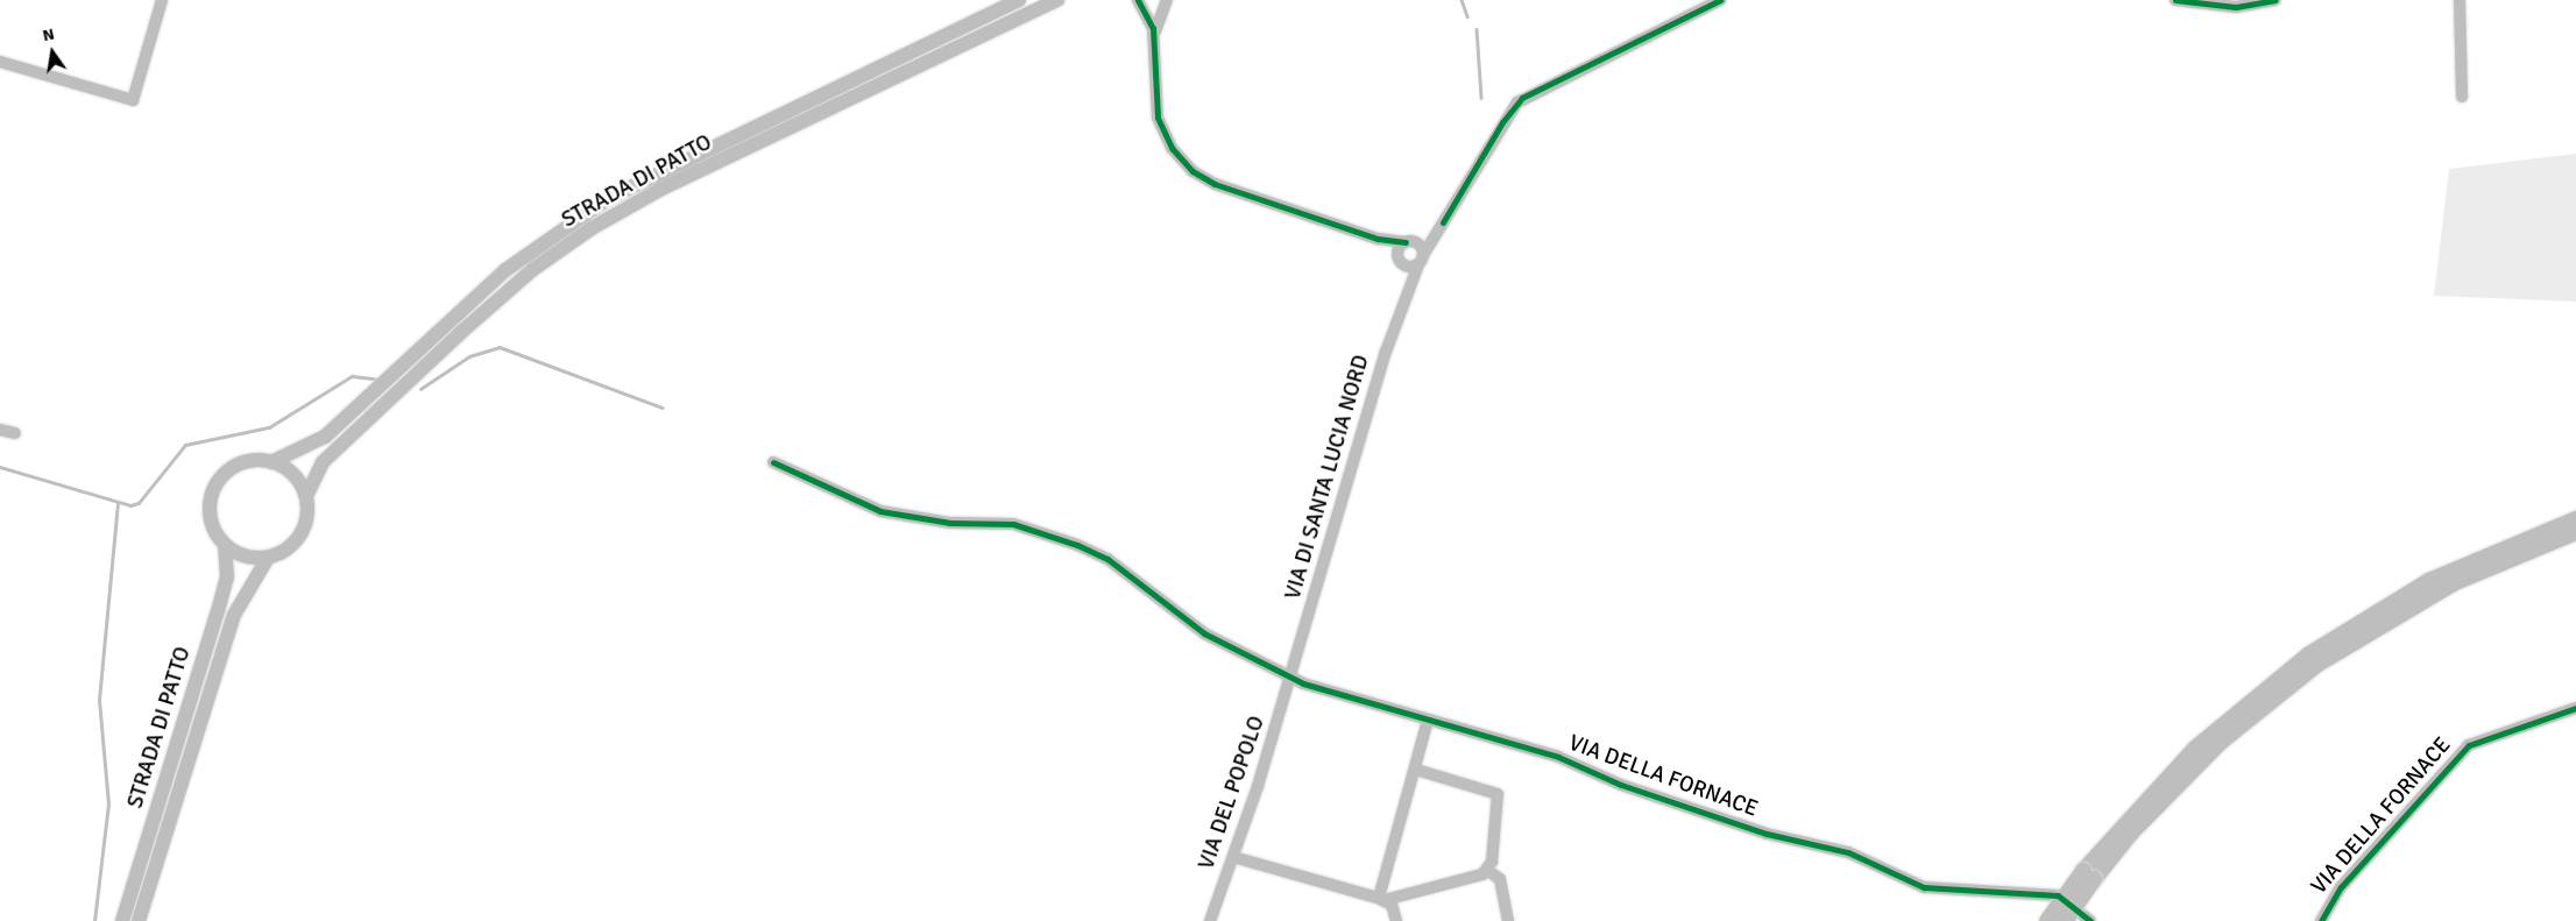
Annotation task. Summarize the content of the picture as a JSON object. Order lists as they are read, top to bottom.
{
  "streets": {
    "main road": ["STRADA DI PATTO"],
    "street": ["VIA DI SANTA LUCIA NORD", "VIA DELLA FORNACE", "VIA DEL POPOLO"]
  },
  "crossings": [
    ["VIA DI SANTA LUCIA NORD", "VIA DELLA FORNACE"],
    ["VIA DI SANTA LUCIA NORD", "VIA DEL POPOLO"],
    ["VIA DELLA FORNACE", "VIA DEL POPOLO"]
  ],
  "north": "top"
}
